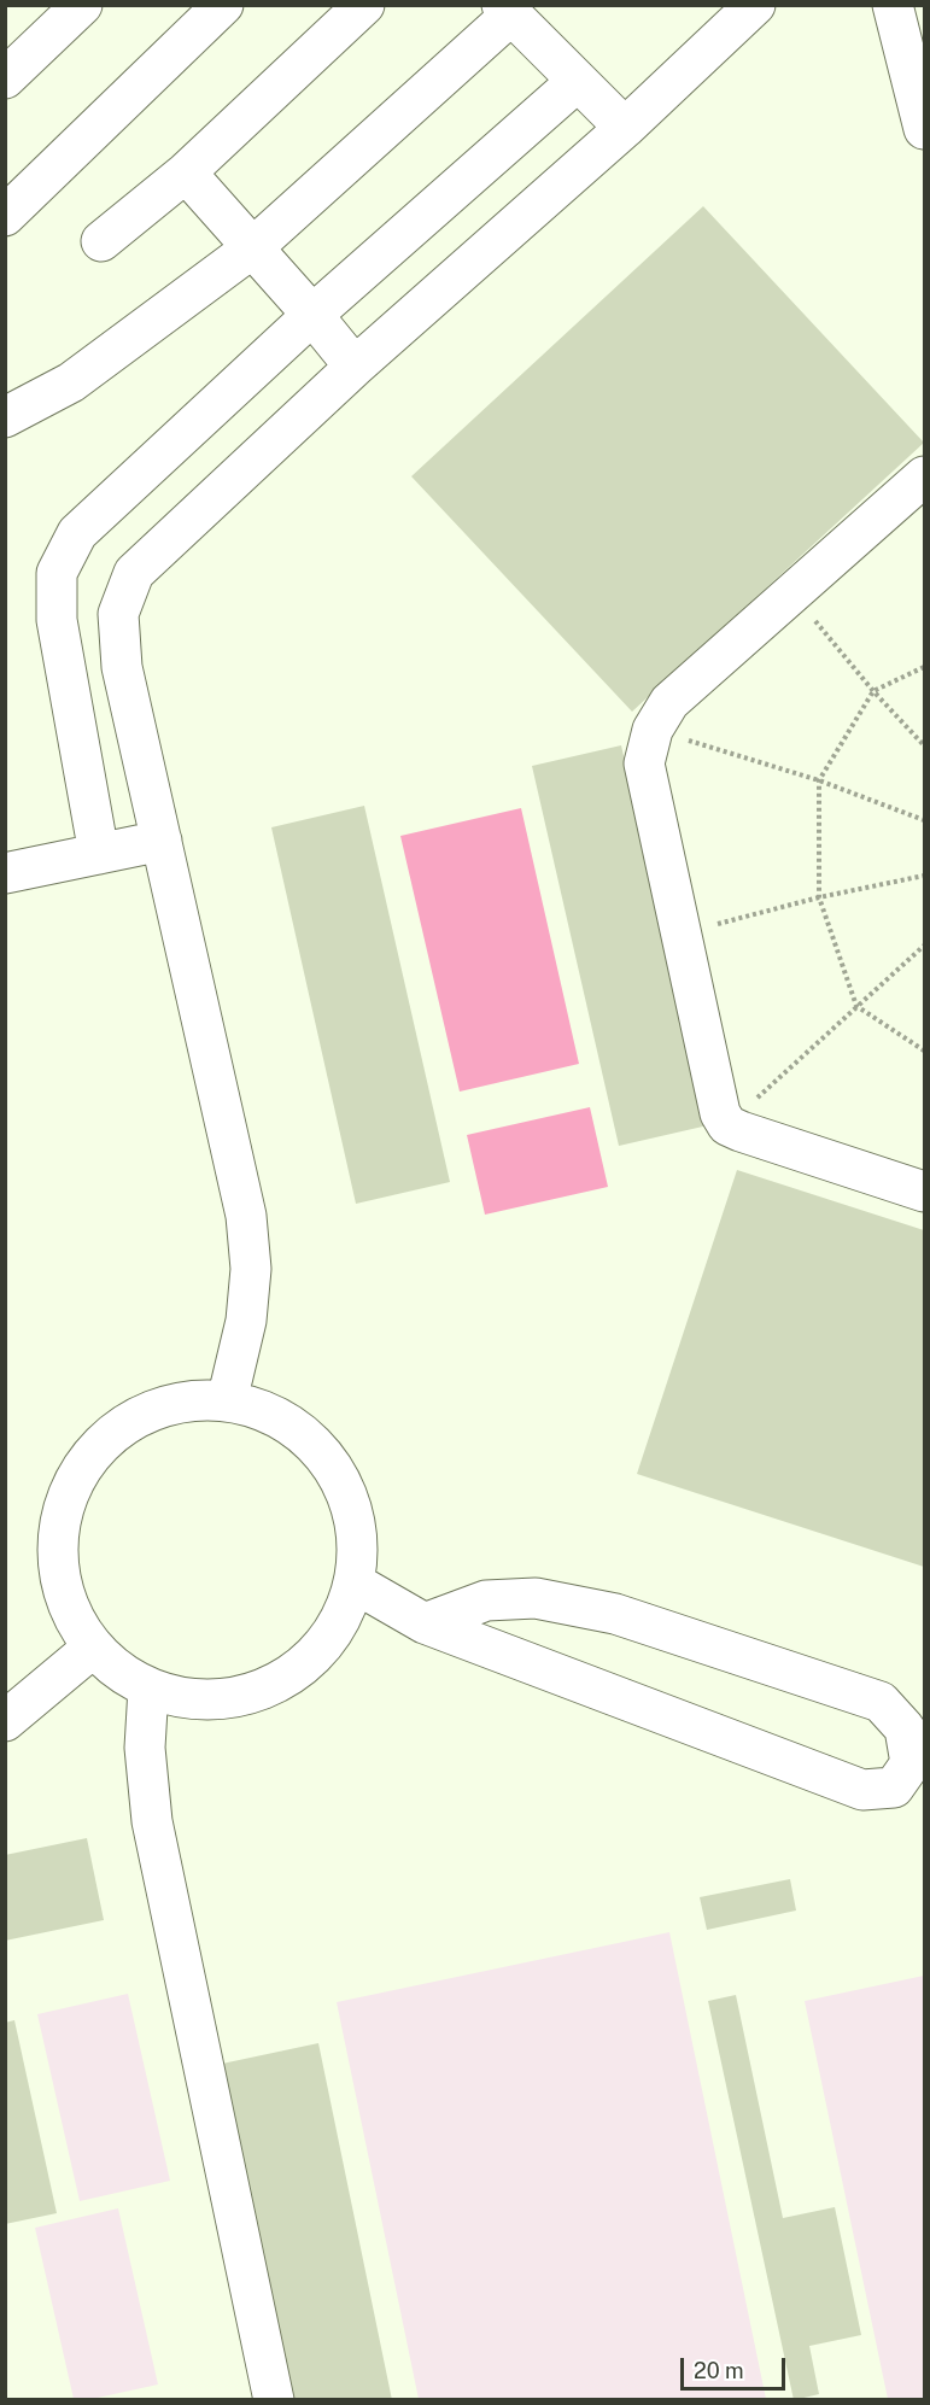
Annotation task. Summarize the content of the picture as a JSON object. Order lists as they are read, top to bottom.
{
  "scale_bar": "20 m"
}
